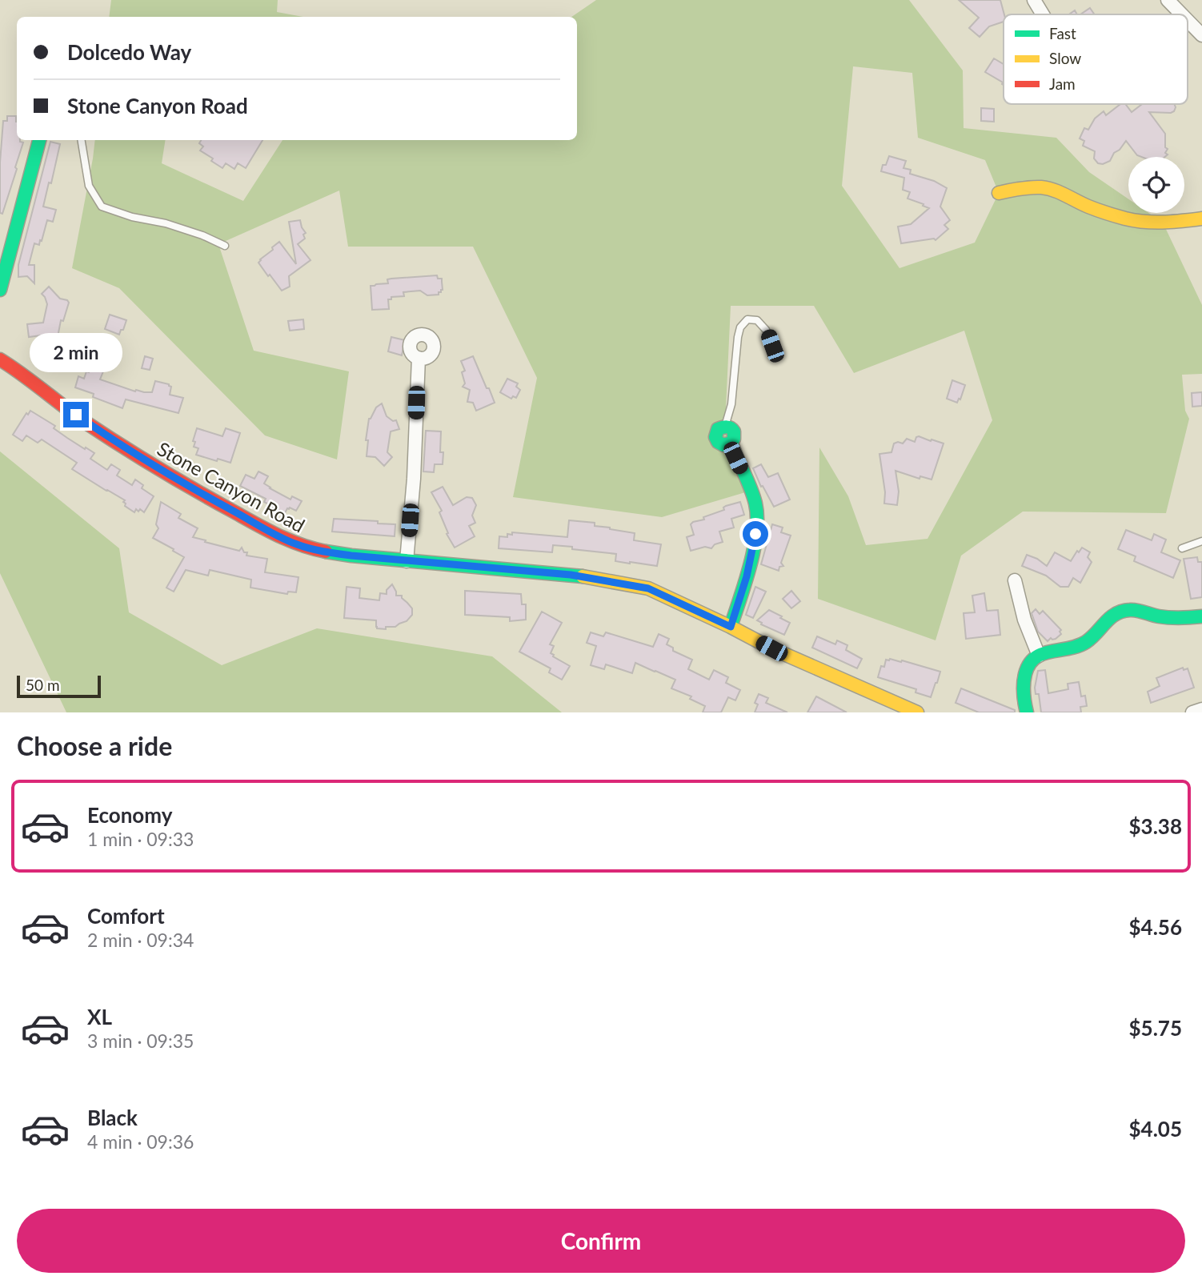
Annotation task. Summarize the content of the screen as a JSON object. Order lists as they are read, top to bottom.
{
  "streets": {
    "street": ["Stone Canyon Road"]
  },
  "legend": ["Fast", "Slow", "Jam"],
  "scale_bar": "50 m",
  "page": {
    "banner": ["Dolcedo Way", "Stone Canyon Road"],
    "bubble": "2 min",
    "scale": "50 m",
    "heading": "Choose a ride",
    "list": [
      {
        "name": "Economy",
        "note": "1 min · 09:33",
        "value": "$3.38"
      },
      {
        "name": "Comfort",
        "note": "2 min · 09:34",
        "value": "$4.56"
      },
      {
        "name": "XL",
        "note": "3 min · 09:35",
        "value": "$5.75"
      },
      {
        "name": "Black",
        "note": "4 min · 09:36",
        "value": "$4.05"
      }
    ],
    "buttons": "Confirm"
  }
}
